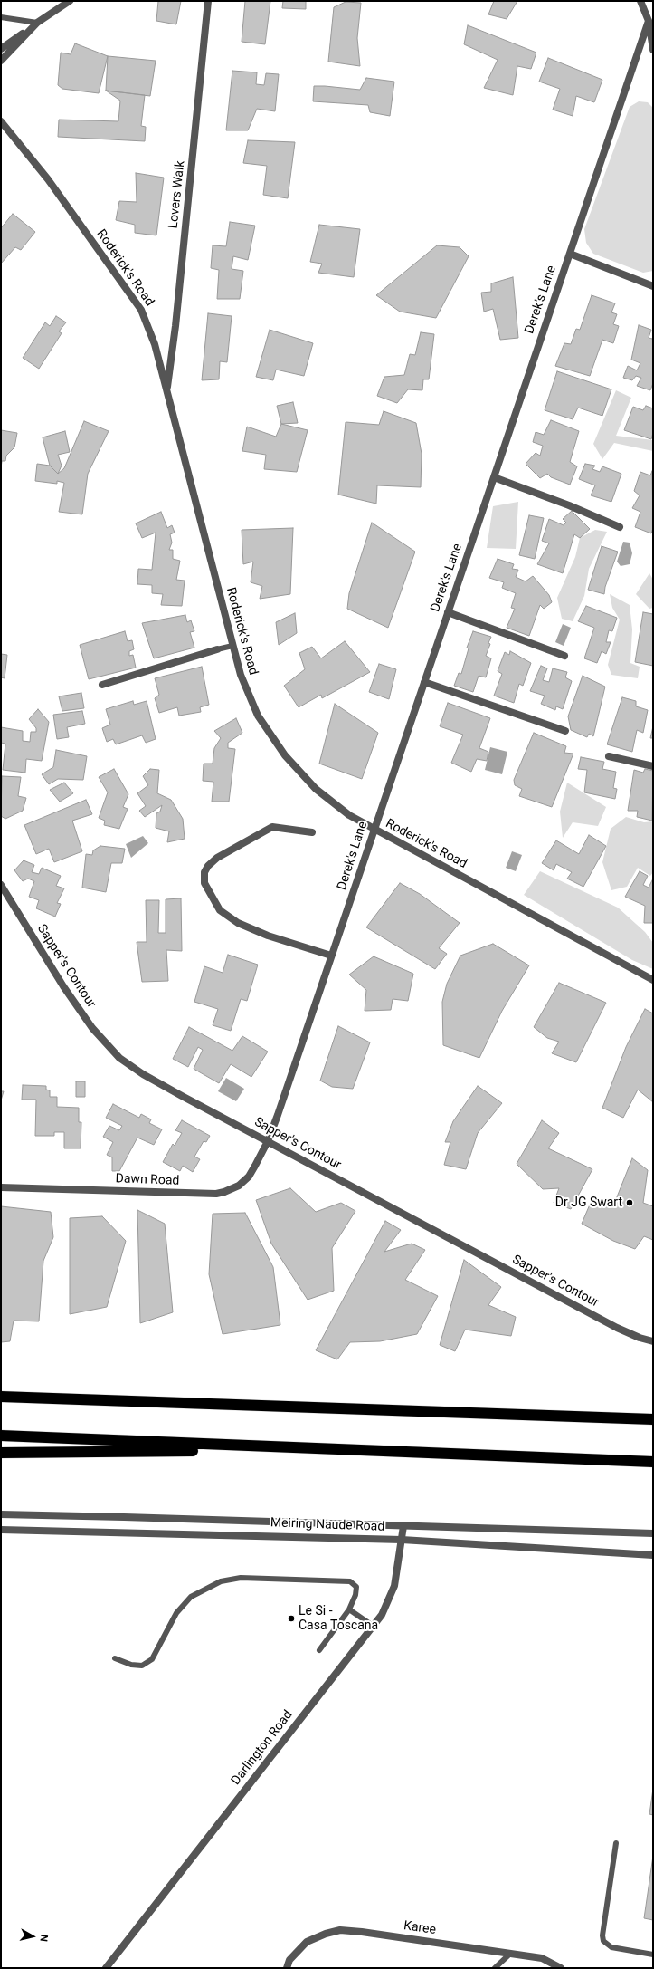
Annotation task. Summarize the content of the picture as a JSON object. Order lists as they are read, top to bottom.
{
  "streets": {
    "street": [
      "Lovers Walk",
      "Roderick's Road",
      "Derek's Lane",
      "Sapper's Contour",
      "Dawn Road",
      "Meiring Naude Road",
      "Darlington Road",
      "Karee"
    ]
  },
  "crossings": [
    ["Lovers Walk", "Roderick's Road"],
    ["Roderick's Road", "Derek's Lane"],
    ["Derek's Lane", "Sapper's Contour"],
    ["Derek's Lane", "Dawn Road"],
    ["Sapper's Contour", "Dawn Road"],
    ["Meiring Naude Road", "Darlington Road"]
  ],
  "places": ["Dr JG Swart", "Le Si - Casa Toscana"],
  "north": "right"
}
